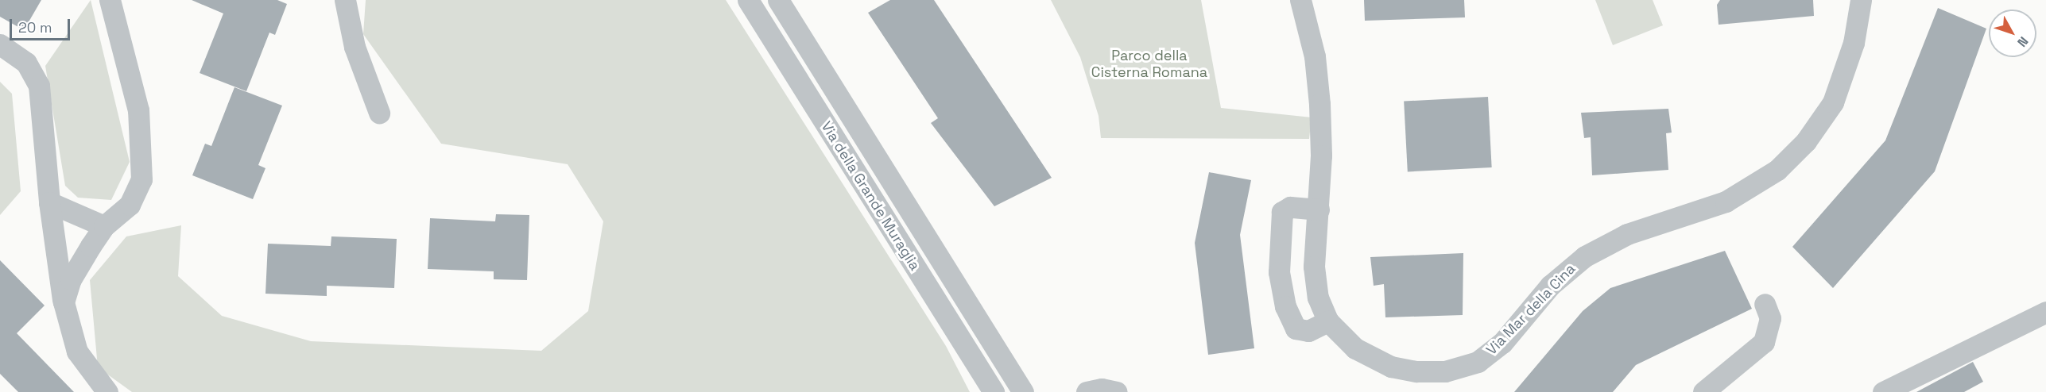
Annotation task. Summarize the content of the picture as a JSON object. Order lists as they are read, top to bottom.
{
  "streets": {
    "street": ["Via della Grande Muraglia", "Via Mar della Cina"]
  },
  "parks": ["Parco della Cisterna Romana"],
  "scale_bar": "20 m",
  "north": "bottom right"
}
